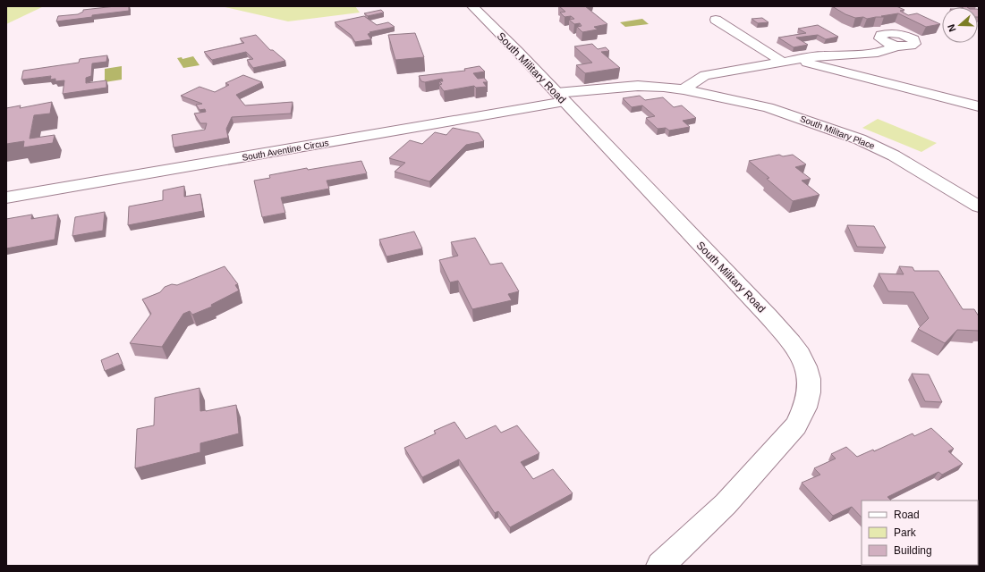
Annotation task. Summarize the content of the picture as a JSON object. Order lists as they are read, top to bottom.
{
  "streets": {
    "street": ["South Military Road", "South Military Place", "South Aventine Circus"]
  },
  "crossings": [
    ["South Military Road", "South Military Place"],
    ["South Military Road", "South Aventine Circus"],
    ["South Military Place", "South Aventine Circus"]
  ],
  "legend": ["Road", "Park", "Building"],
  "north": "left"
}
